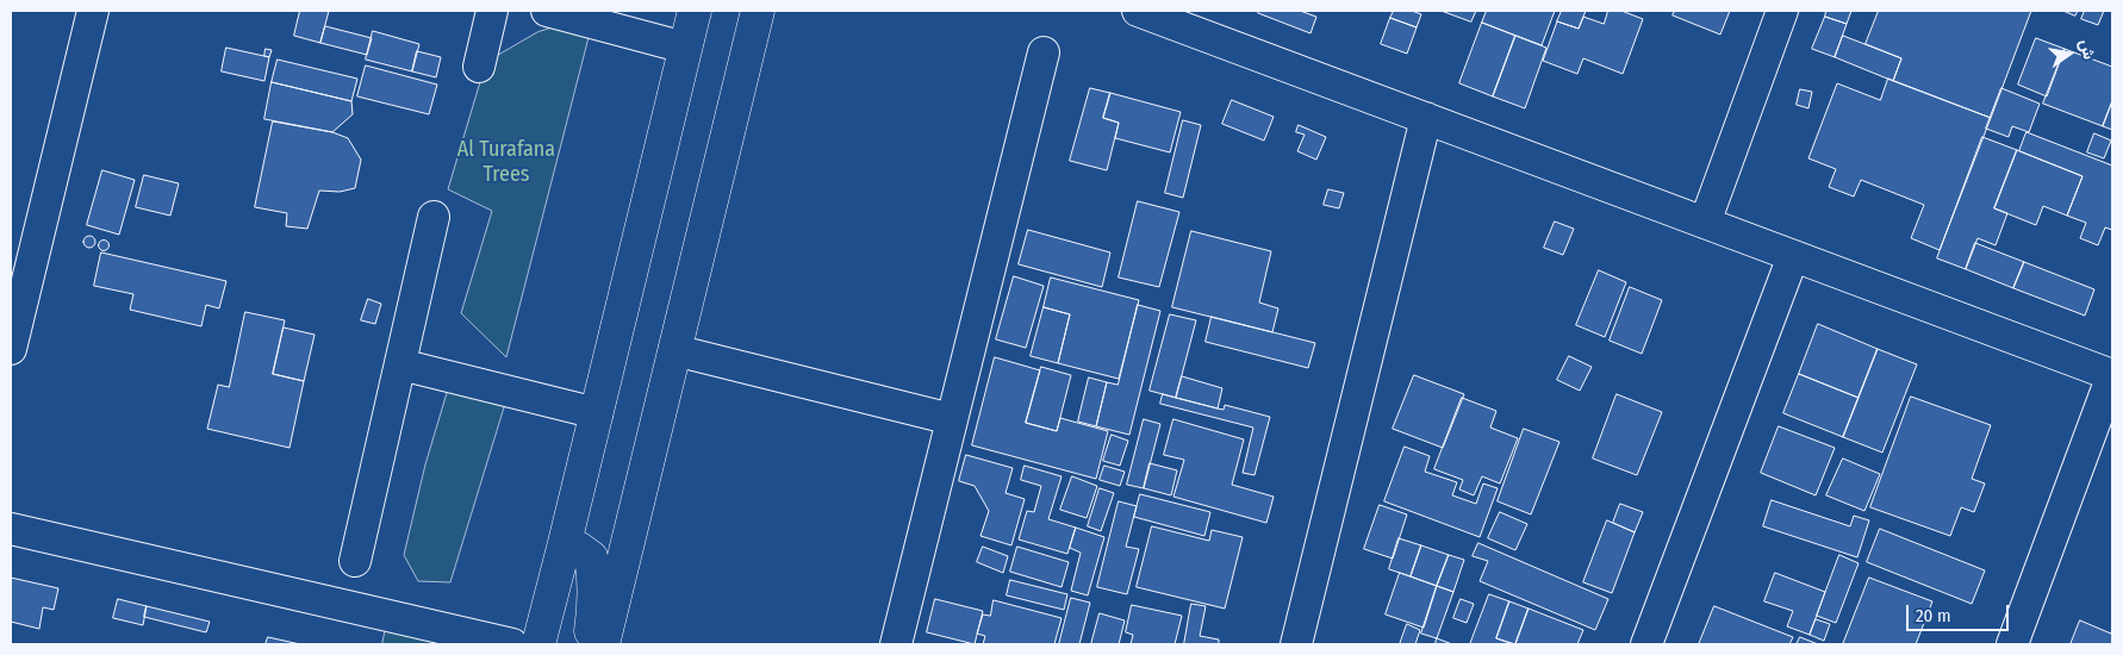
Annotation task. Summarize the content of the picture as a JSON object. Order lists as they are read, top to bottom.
{
  "parks": ["Al Turafana Trees"],
  "scale_bar": "20 m",
  "north": "right"
}
